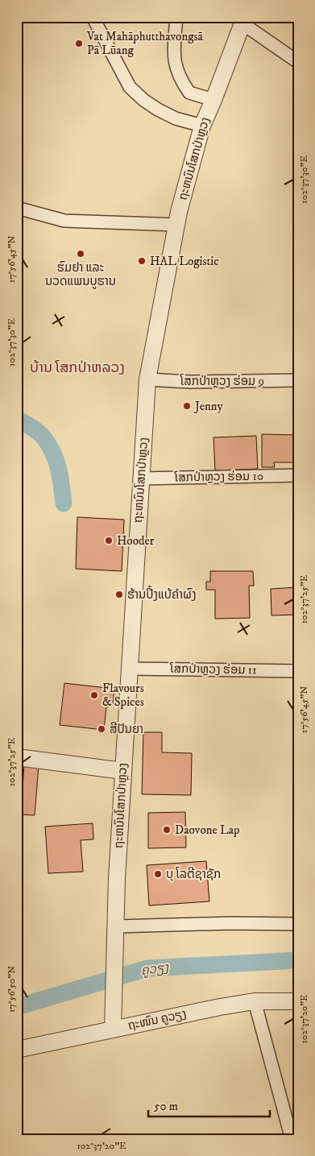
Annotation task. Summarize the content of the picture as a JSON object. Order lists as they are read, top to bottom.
{
  "streets": {
    "street": [
      "ຖະຫນົນໂສກປ່າຫຼວງ",
      "ໂສກປ່າຫຼວງ ຮ່ອມ 9",
      "ໂສກປ່າຫຼວງ ຮ່ອມ 10",
      "ໂສກປ່າຫຼວງ ຮ່ອມ 11",
      "ຖະໜົນ ຄູວຽງ"
    ]
  },
  "crossings": [
    ["ຖະຫນົນໂສກປ່າຫຼວງ", "ໂສກປ່າຫຼວງ ຮ່ອມ 9"],
    ["ຖະຫນົນໂສກປ່າຫຼວງ", "ໂສກປ່າຫຼວງ ຮ່ອມ 10"],
    ["ຖະຫນົນໂສກປ່າຫຼວງ", "ໂສກປ່າຫຼວງ ຮ່ອມ 11"],
    ["ຖະຫນົນໂສກປ່າຫຼວງ", "ຖະໜົນ ຄູວຽງ"]
  ],
  "districts": ["ບ້ານ ໂສກປ່າຫລວງ"],
  "water": ["ຄູວຽງ"],
  "places": [
    "Vat Mahāphutthavongsā Pā Lūang",
    "ຮົມຢາ ແລະ ນວດແພນບູຮານ",
    "HAL Logistic",
    "Jenny",
    "Hooder",
    "ຮ້ານປິ້ງແບ້ຄຳຜົງ",
    "Flavours & Spices",
    "ສີປັນຍາ",
    "Daovone Lap",
    "ບຸ ໂລຕີຊາຊັກ"
  ],
  "scale_bar": "50 m",
  "coordinates": [
    "102°37'30\"E",
    "17°56'45\"N",
    "102°37'25\"E",
    "17°56'50\"N",
    "102°37'20\"E"
  ]
}
